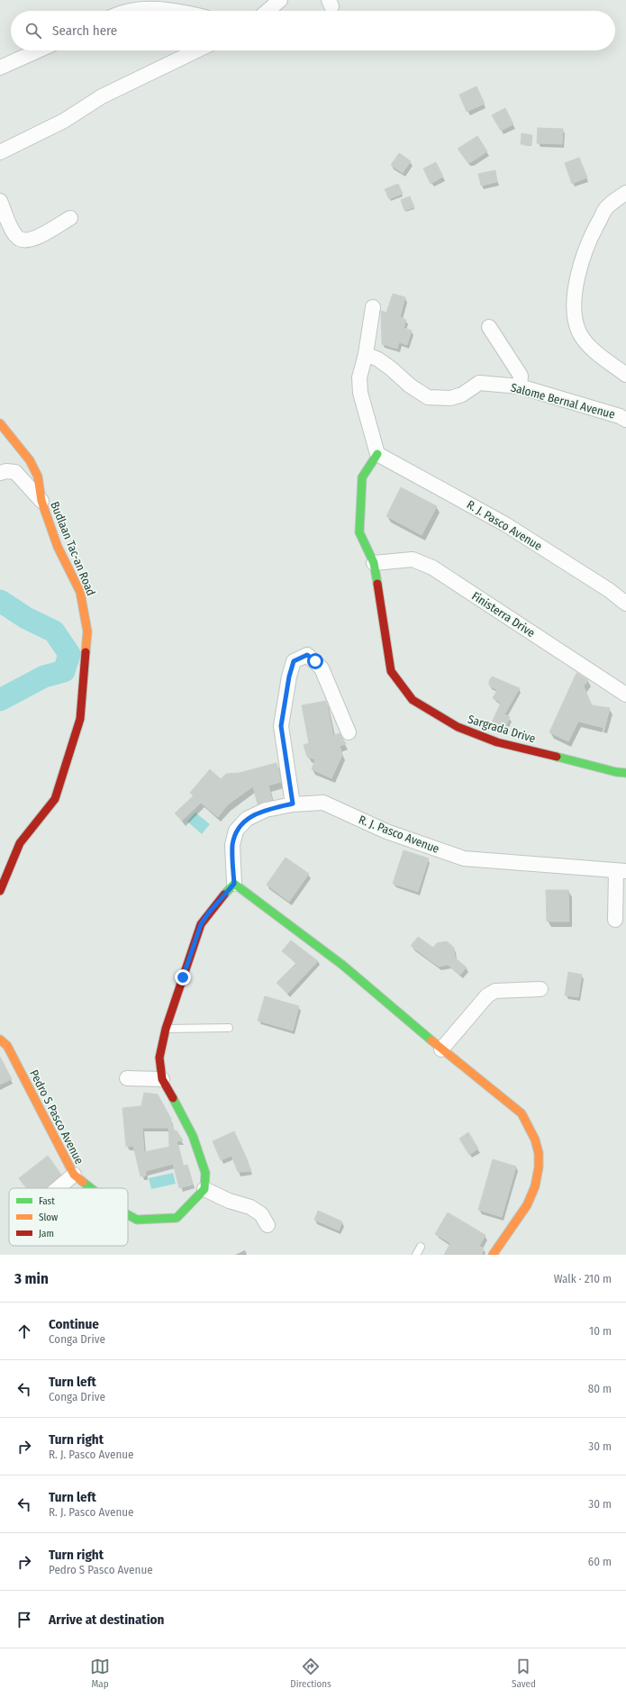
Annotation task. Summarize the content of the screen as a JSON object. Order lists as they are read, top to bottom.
{
  "streets": {
    "street": [
      "Salome Bernal Avenue",
      "R. J. Pasco Avenue",
      "Budlaan Tac-an Road",
      "Finisterra Drive",
      "Sargrada Drive",
      "Pedro S Pasco Avenue"
    ]
  },
  "crossings": [
    ["R. J. Pasco Avenue", "Sargrada Drive"],
    ["Finisterra Drive", "Sargrada Drive"]
  ],
  "legend": ["Fast", "Slow", "Jam"],
  "page": {
    "search": "Search here",
    "heading": ["3 min", "Walk · 210 m"],
    "list": [
      ["Continue", "Conga Drive", "10 m"],
      ["Turn left", "Conga Drive", "80 m"],
      ["Turn right", "R. J. Pasco Avenue", "30 m"],
      ["Turn left", "R. J. Pasco Avenue", "30 m"],
      ["Turn right", "Pedro S Pasco Avenue", "60 m"],
      "Arrive at destination"
    ],
    "nav": ["Map", "Directions", "Saved"]
  }
}
